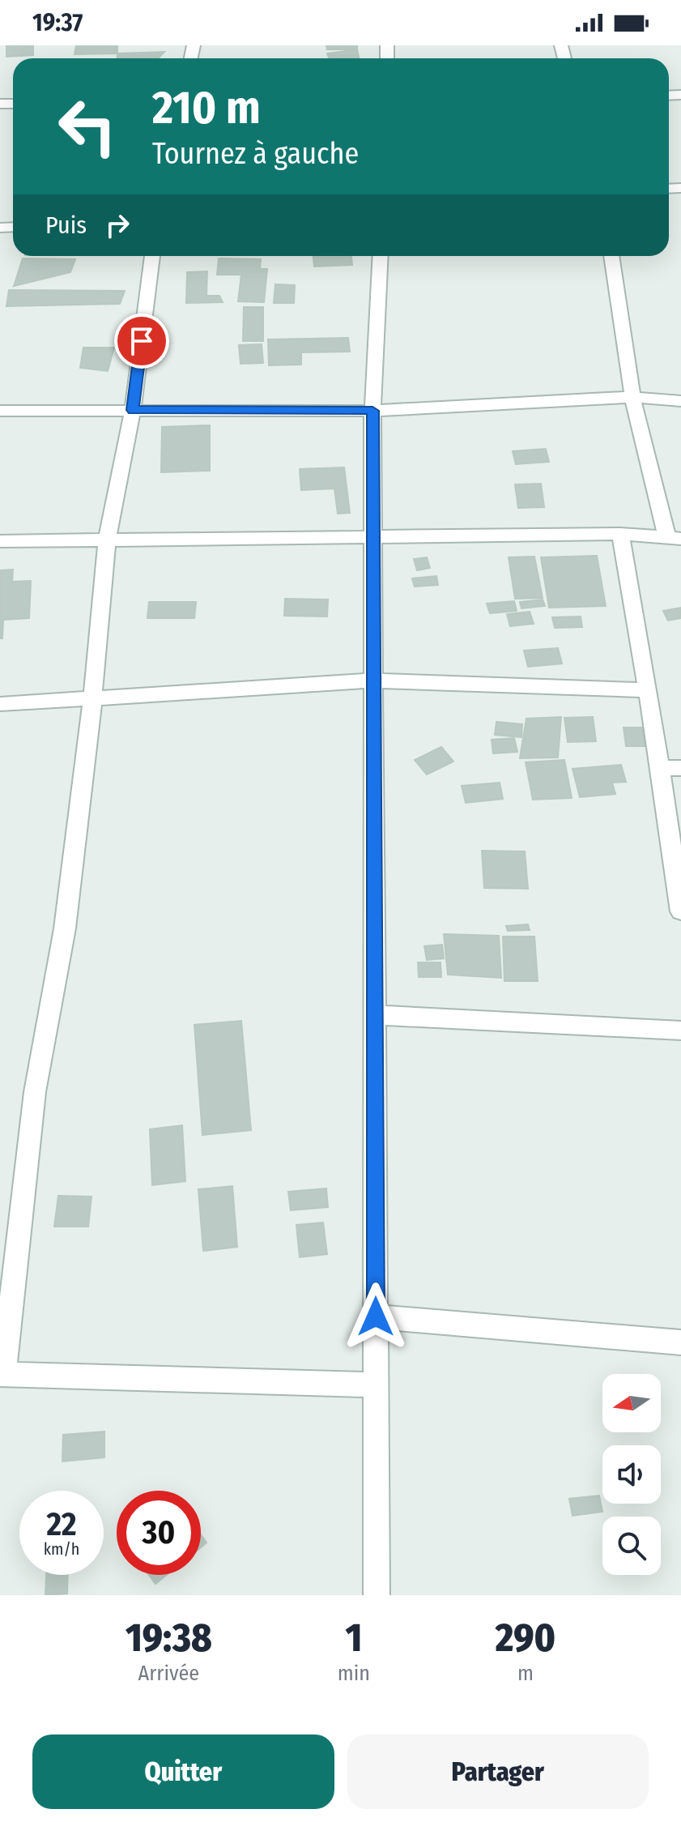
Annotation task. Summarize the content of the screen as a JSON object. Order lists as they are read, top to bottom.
{
  "north": "left",
  "page": {
    "status": "19:37",
    "turn": ["210 m", "Tournez à gauche"],
    "then": "Puis",
    "speed": "22 km/h",
    "limit": "30",
    "eta": [
      "19:38",
      "Arrivée",
      "1",
      "min",
      "290",
      "m"
    ],
    "buttons": ["Quitter", "Partager"]
  }
}
